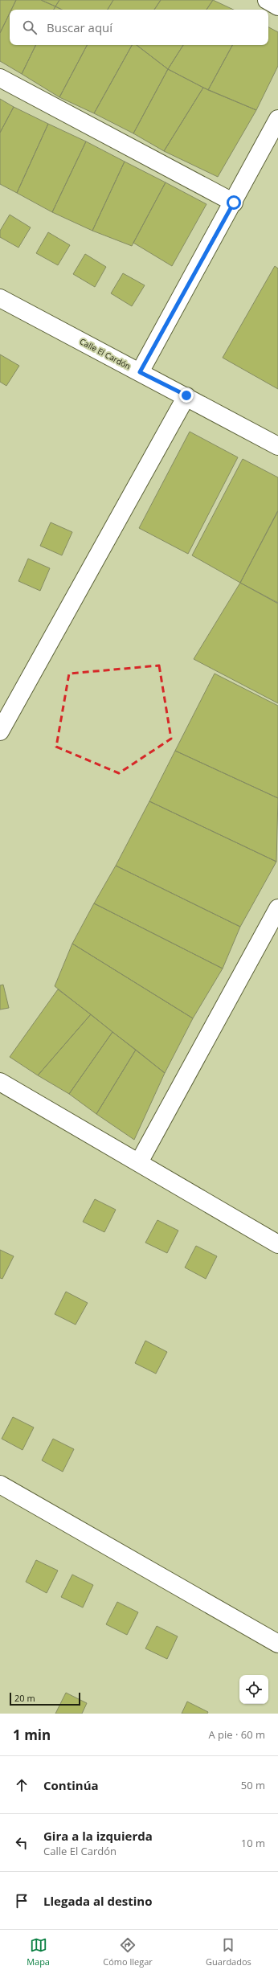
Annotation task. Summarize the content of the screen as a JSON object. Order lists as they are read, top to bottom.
{
  "streets": {
    "street": ["Calle El Cardón"]
  },
  "scale_bar": "20 m",
  "page": {
    "search": "Buscar aquí",
    "scale": "20 m",
    "heading": ["1 min", "A pie · 60 m"],
    "list": [
      ["Continúa", "50 m"],
      ["Gira a la izquierda", "Calle El Cardón", "10 m"],
      "Llegada al destino"
    ],
    "nav": ["Mapa", "Cómo llegar", "Guardados"]
  }
}
